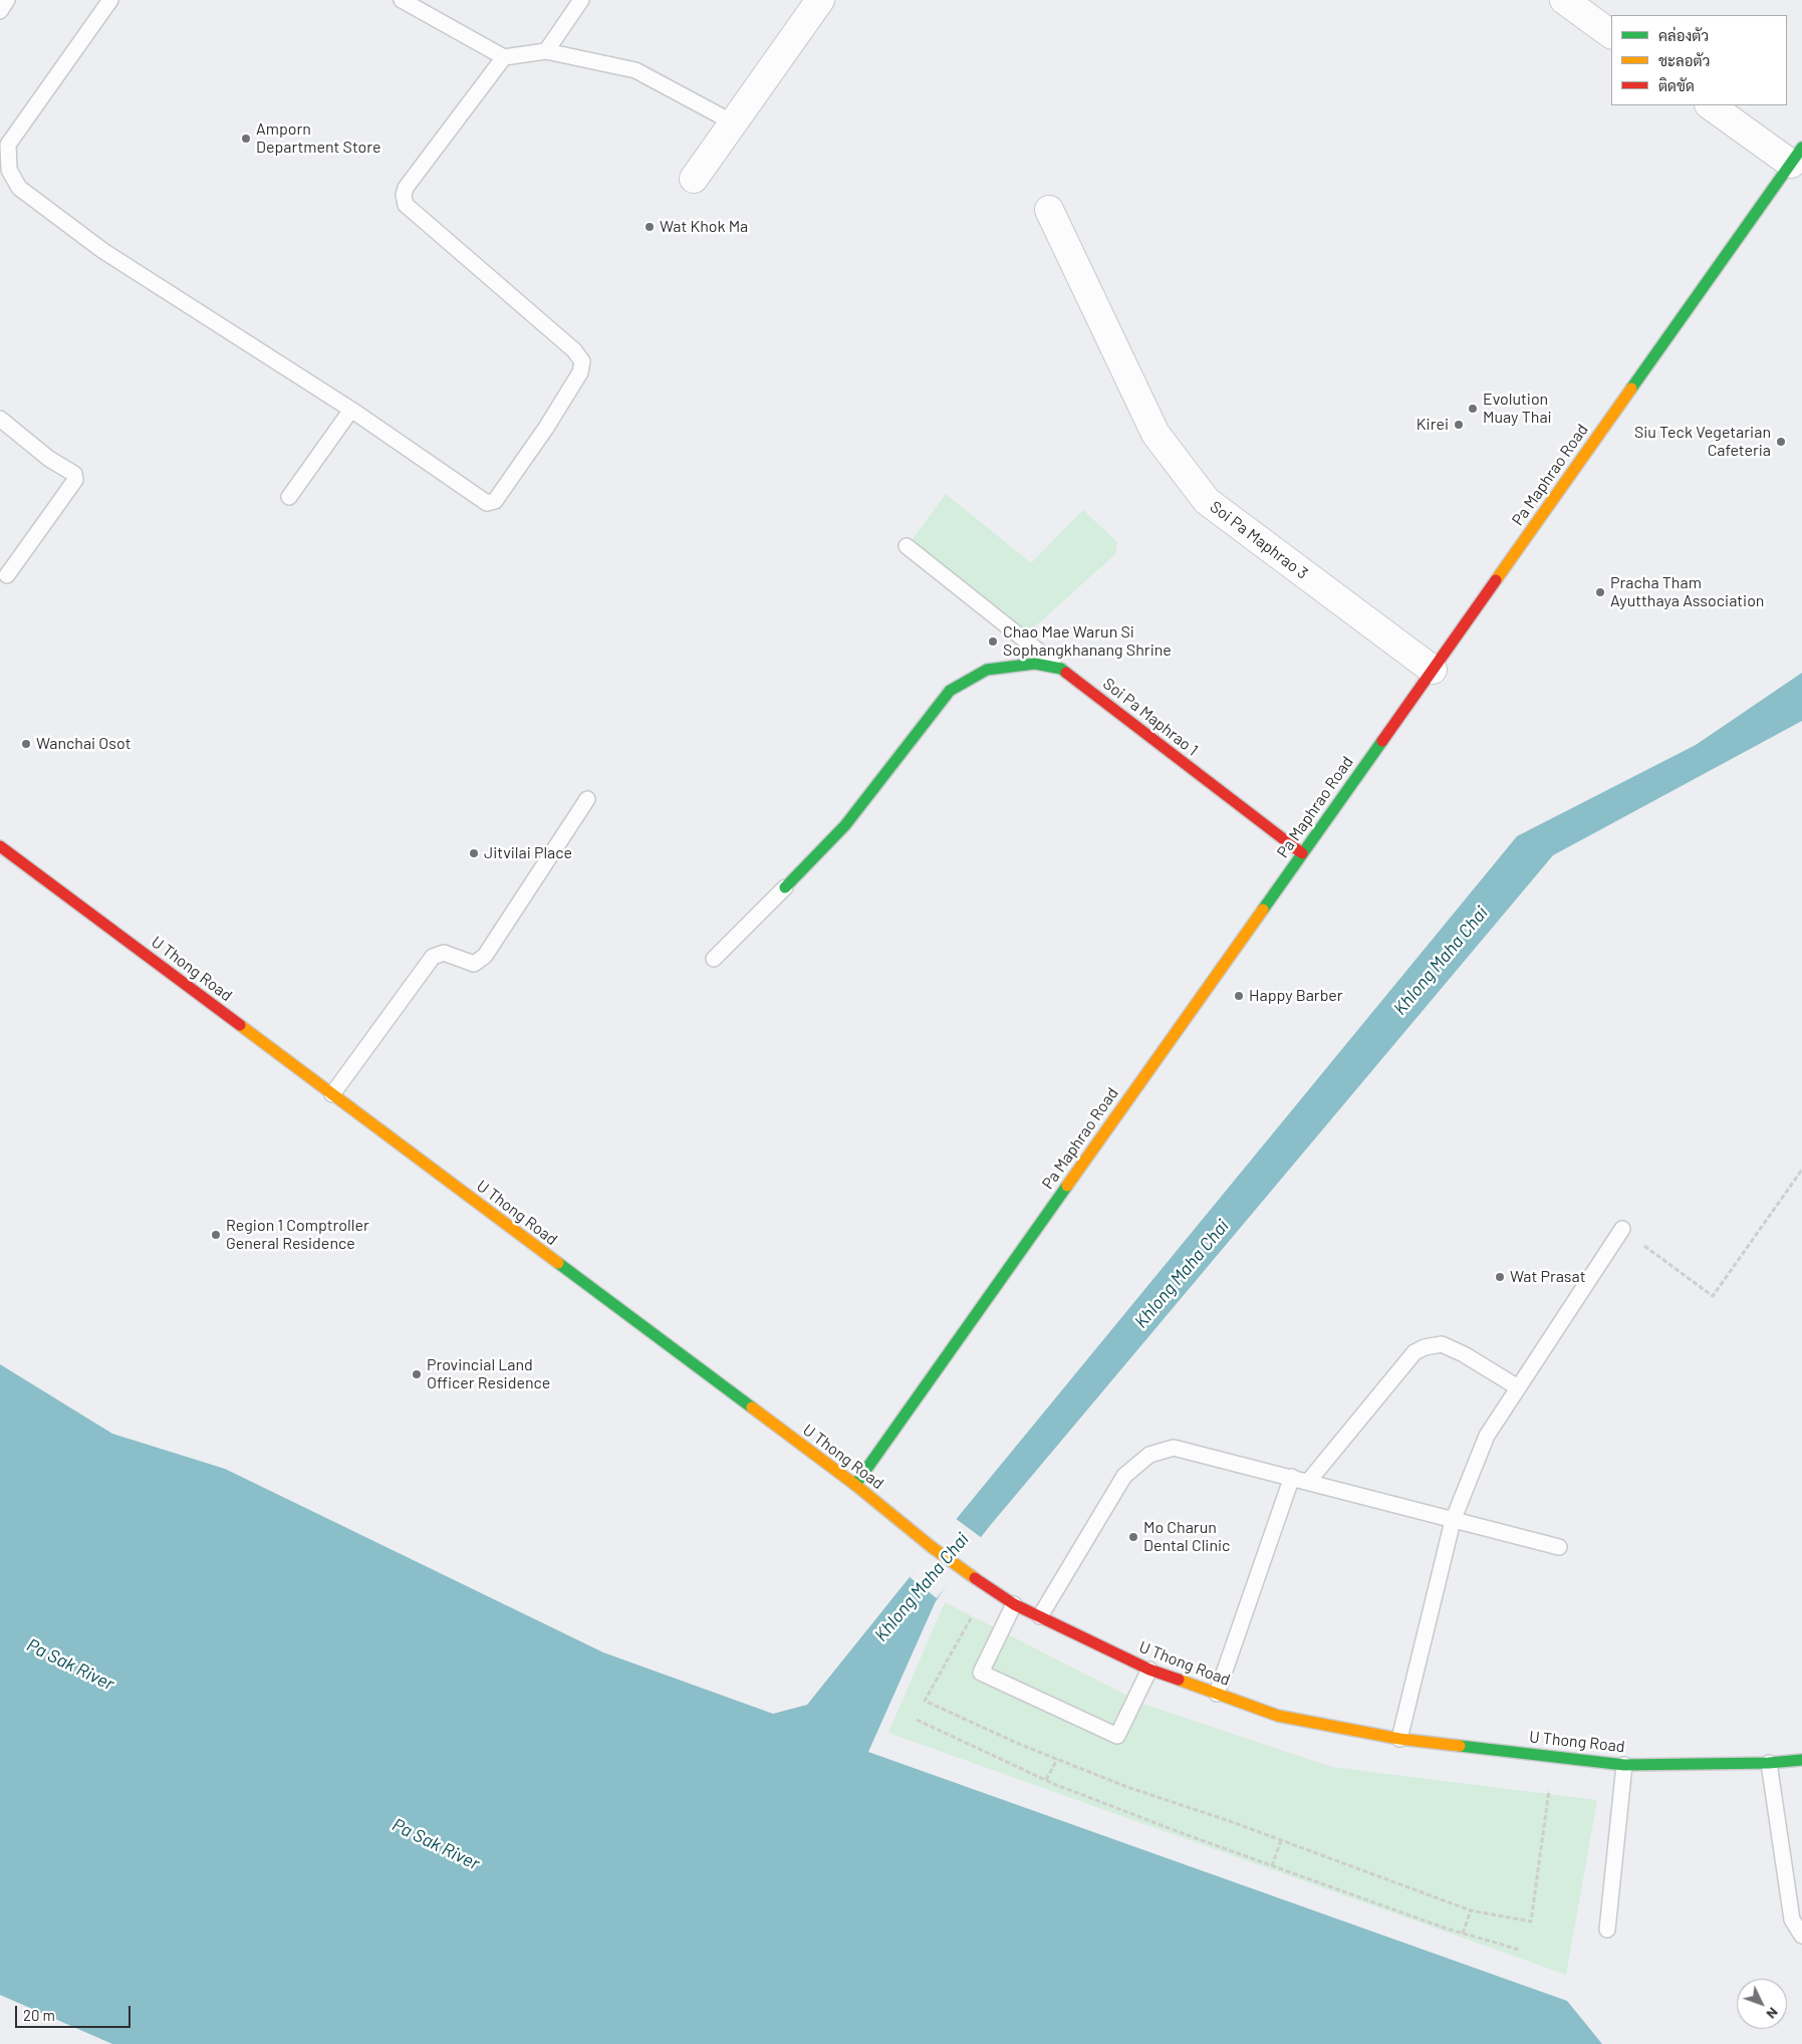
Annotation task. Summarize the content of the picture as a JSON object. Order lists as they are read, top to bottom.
{
  "streets": {
    "street": [
      "Pa Maphrao Road",
      "Soi Pa Maphrao 3",
      "Soi Pa Maphrao 1",
      "U Thong Road"
    ]
  },
  "crossings": [
    ["Pa Maphrao Road", "Soi Pa Maphrao 3"],
    ["Pa Maphrao Road", "Soi Pa Maphrao 1"],
    ["Pa Maphrao Road", "U Thong Road"]
  ],
  "water": ["Khlong Maha Chai", "Pa Sak River"],
  "places": [
    "Amporn Department Store",
    "Wat Khok Ma",
    "Evolution Muay Thai",
    "Kirei",
    "Siu Teck Vegetarian Cafeteria",
    "Pracha Tham Ayutthaya Association",
    "Chao Mae Warun Si Sophangkhanang Shrine",
    "Wanchai Osot",
    "Jitvilai Place",
    "Happy Barber",
    "Region 1 Comptroller General Residence",
    "Wat Prasat",
    "Provincial Land Officer Residence",
    "Mo Charun Dental Clinic"
  ],
  "legend": ["คล่องตัว", "ชะลอตัว", "ติดขัด"],
  "scale_bar": "20 m",
  "north": "bottom right"
}
